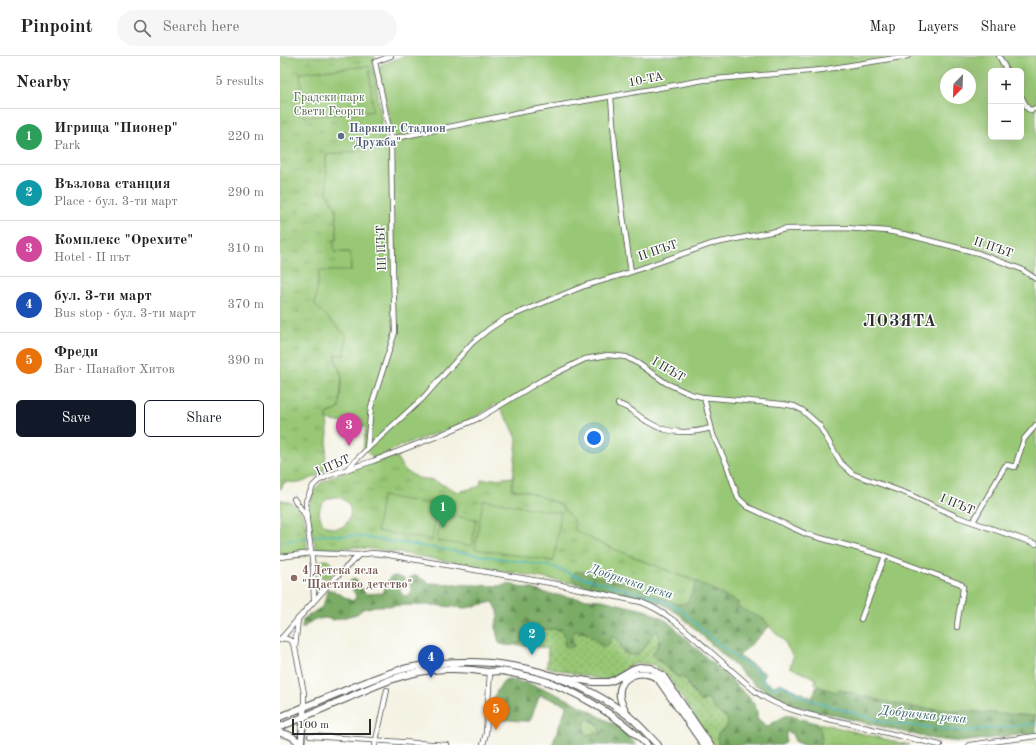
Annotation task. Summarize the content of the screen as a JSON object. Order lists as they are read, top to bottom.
{
  "streets": {
    "street": [
      "10-ТА",
      "ІІІ ПЪТ",
      "ІІ ПЪТ",
      "І ПЪТ"
    ]
  },
  "crossings": [
    ["10-ТА", "ІІІ ПЪТ"],
    ["ІІІ ПЪТ", "ІІ ПЪТ"],
    ["ІІ ПЪТ", "І ПЪТ"]
  ],
  "districts": ["ЛОЗЯТА"],
  "water": ["Добричка река"],
  "parks": ["Градски парк Свети Георги"],
  "places": ["Паркинг Стадион \"Дружба\"", "4 Детска ясла \"Щастливо детство\""],
  "scale_bar": "100 m",
  "north": "bottom left",
  "page": {
    "header": "Pinpoint",
    "search": "Search here",
    "nav": ["Map", "Layers", "Share"],
    "heading": ["Nearby", "5 results"],
    "map_buttons": ["+", "−"],
    "list": [
      {
        "mark": "1",
        "name": "Игрища \"Пионер\"",
        "note": "Park",
        "value": "220 m"
      },
      {
        "mark": "2",
        "name": "Възлова станция",
        "note": "Place · бул. 3-ти март",
        "value": "290 m"
      },
      {
        "mark": "3",
        "name": "Комплекс \"Орехите\"",
        "note": "Hotel · ІІ път",
        "value": "310 m"
      },
      {
        "mark": "4",
        "name": "бул. 3-ти март",
        "note": "Bus stop · бул. 3-ти март",
        "value": "370 m"
      },
      {
        "mark": "5",
        "name": "Фреди",
        "note": "Bar · Панайот Хитов",
        "value": "390 m"
      }
    ],
    "buttons": ["Save", "Share"],
    "pins": [
      "3",
      "1",
      "2",
      "4",
      "5"
    ],
    "scale": "100 m"
  }
}
